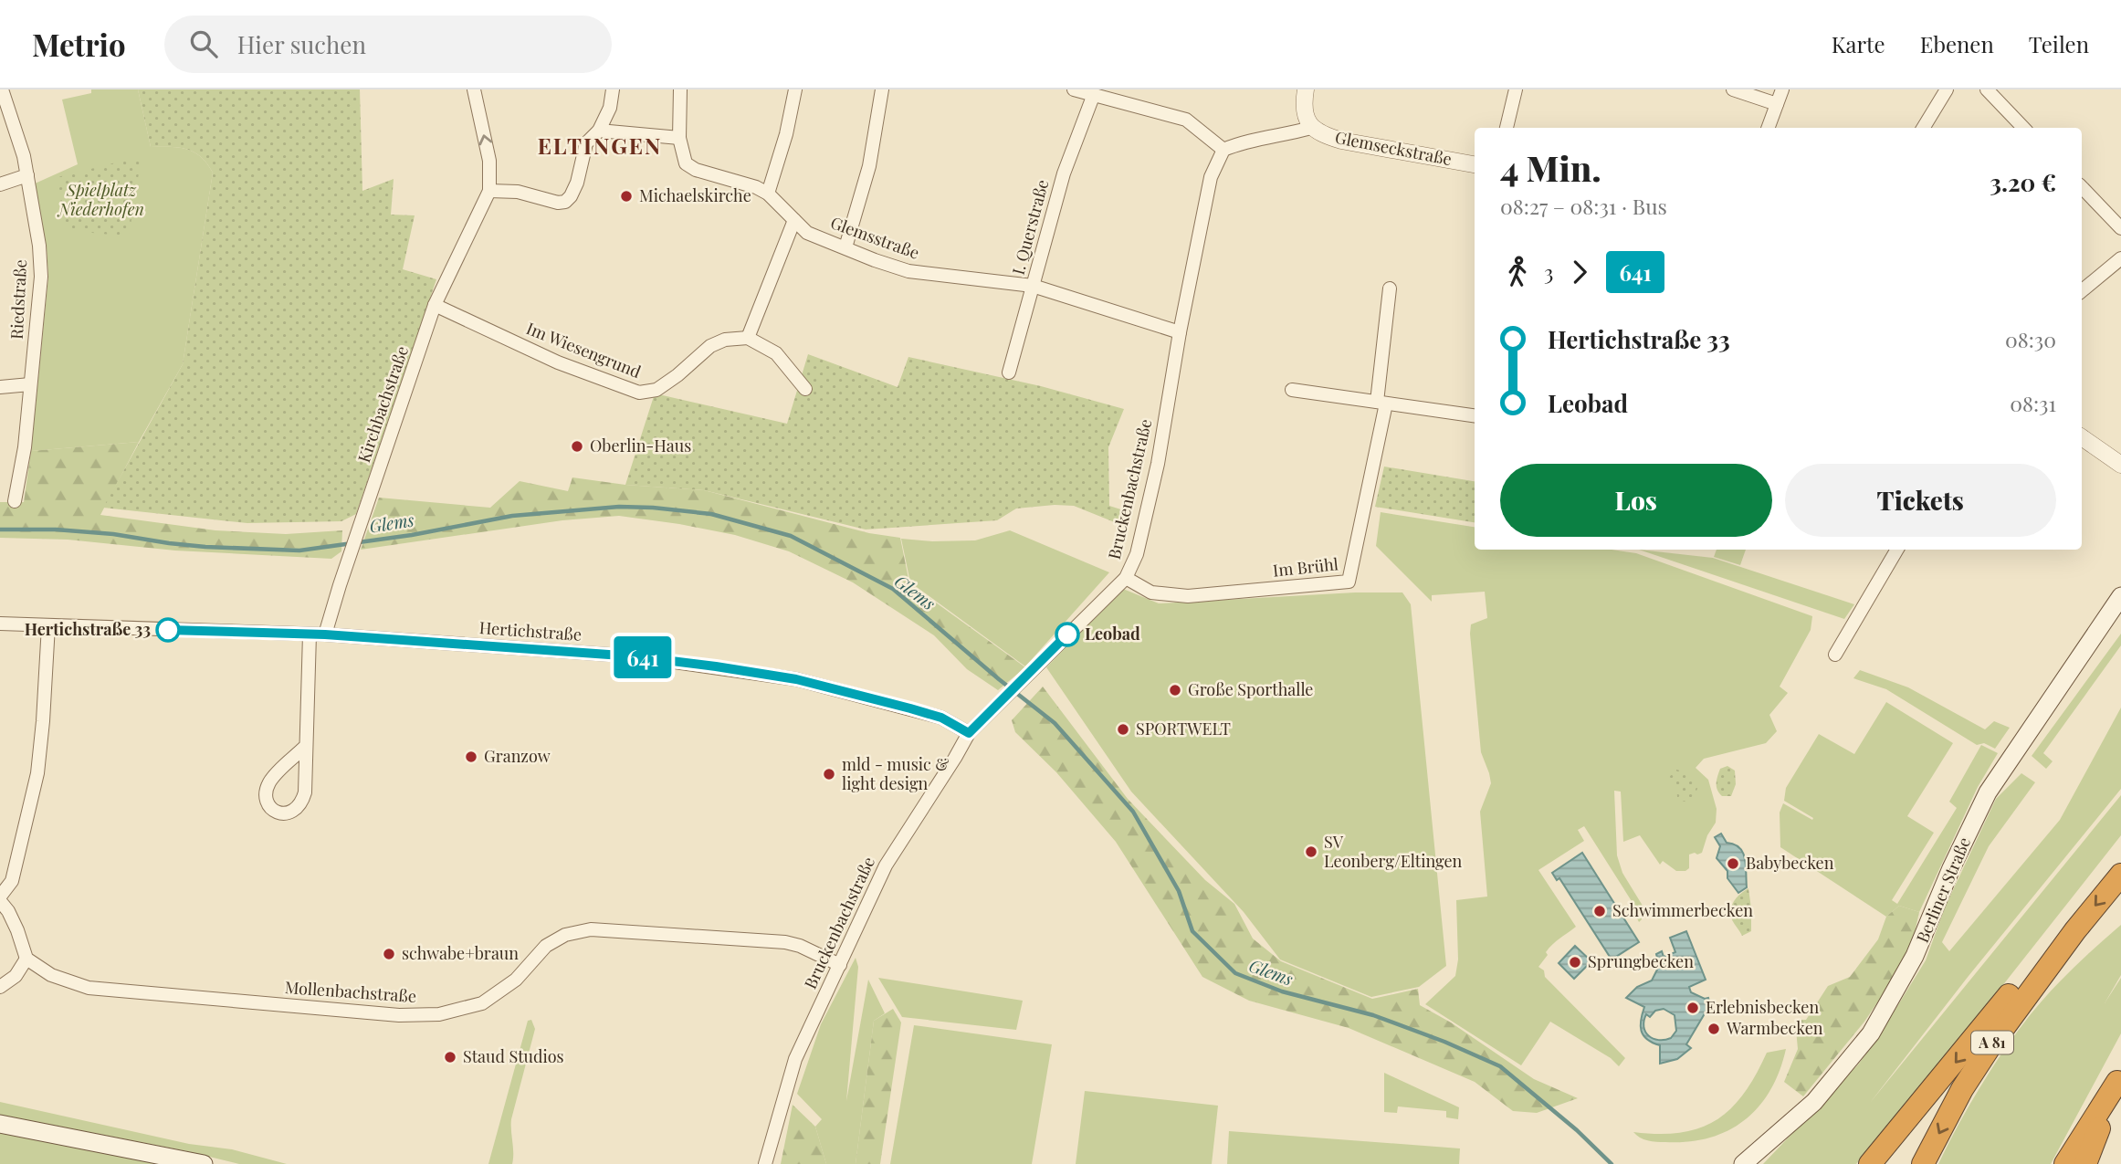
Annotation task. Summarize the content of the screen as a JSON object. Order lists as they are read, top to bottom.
{
  "streets": {
    "highway": ["A 81"],
    "main road": ["Berliner Straße"],
    "street": [
      "Glemseckstraße",
      "I. Querstraße",
      "Glemsstraße",
      "Riedstraße",
      "Im Wiesengrund",
      "Kirchbachstraße",
      "Bruckenbachstraße",
      "Im Brühl",
      "Hertichstraße",
      "Mollenbachstraße"
    ]
  },
  "crossings": [
    ["I. Querstraße", "Glemsstraße"],
    ["Glemsstraße", "Bruckenbachstraße"],
    ["Im Wiesengrund", "Kirchbachstraße"],
    ["Kirchbachstraße", "Hertichstraße"],
    ["Bruckenbachstraße", "Im Brühl"],
    ["Bruckenbachstraße", "Hertichstraße"],
    ["Bruckenbachstraße", "Mollenbachstraße"]
  ],
  "districts": ["ELTINGEN"],
  "water": ["Glems"],
  "parks": ["Spielplatz Niederhofen"],
  "places": [
    "Michaelskirche",
    "Oberlin-Haus",
    "Hertichstraße 33",
    "Leobad",
    "Große Sporthalle",
    "SPORTWELT",
    "Granzow",
    "mld - music & light design",
    "SV Leonberg/Eltingen",
    "Babybecken",
    "Schwimmerbecken",
    "schwabe+braun",
    "Sprungbecken",
    "Erlebnisbecken",
    "Warmbecken",
    "Staud Studios"
  ],
  "lines": ["bus line 641"],
  "page": {
    "header": "Metrio",
    "search": "Hier suchen",
    "nav": ["Karte", "Ebenen", "Teilen"],
    "on_map": "641",
    "heading": ["4 Min.", "08:27 – 08:31 · Bus", "3.20 €"],
    "legs": ["3", "641"],
    "list": [
      {
        "name": "Hertichstraße 33",
        "value": "08:30"
      },
      {
        "name": "Leobad",
        "value": "08:31"
      }
    ],
    "buttons": ["Los", "Tickets"]
  }
}
